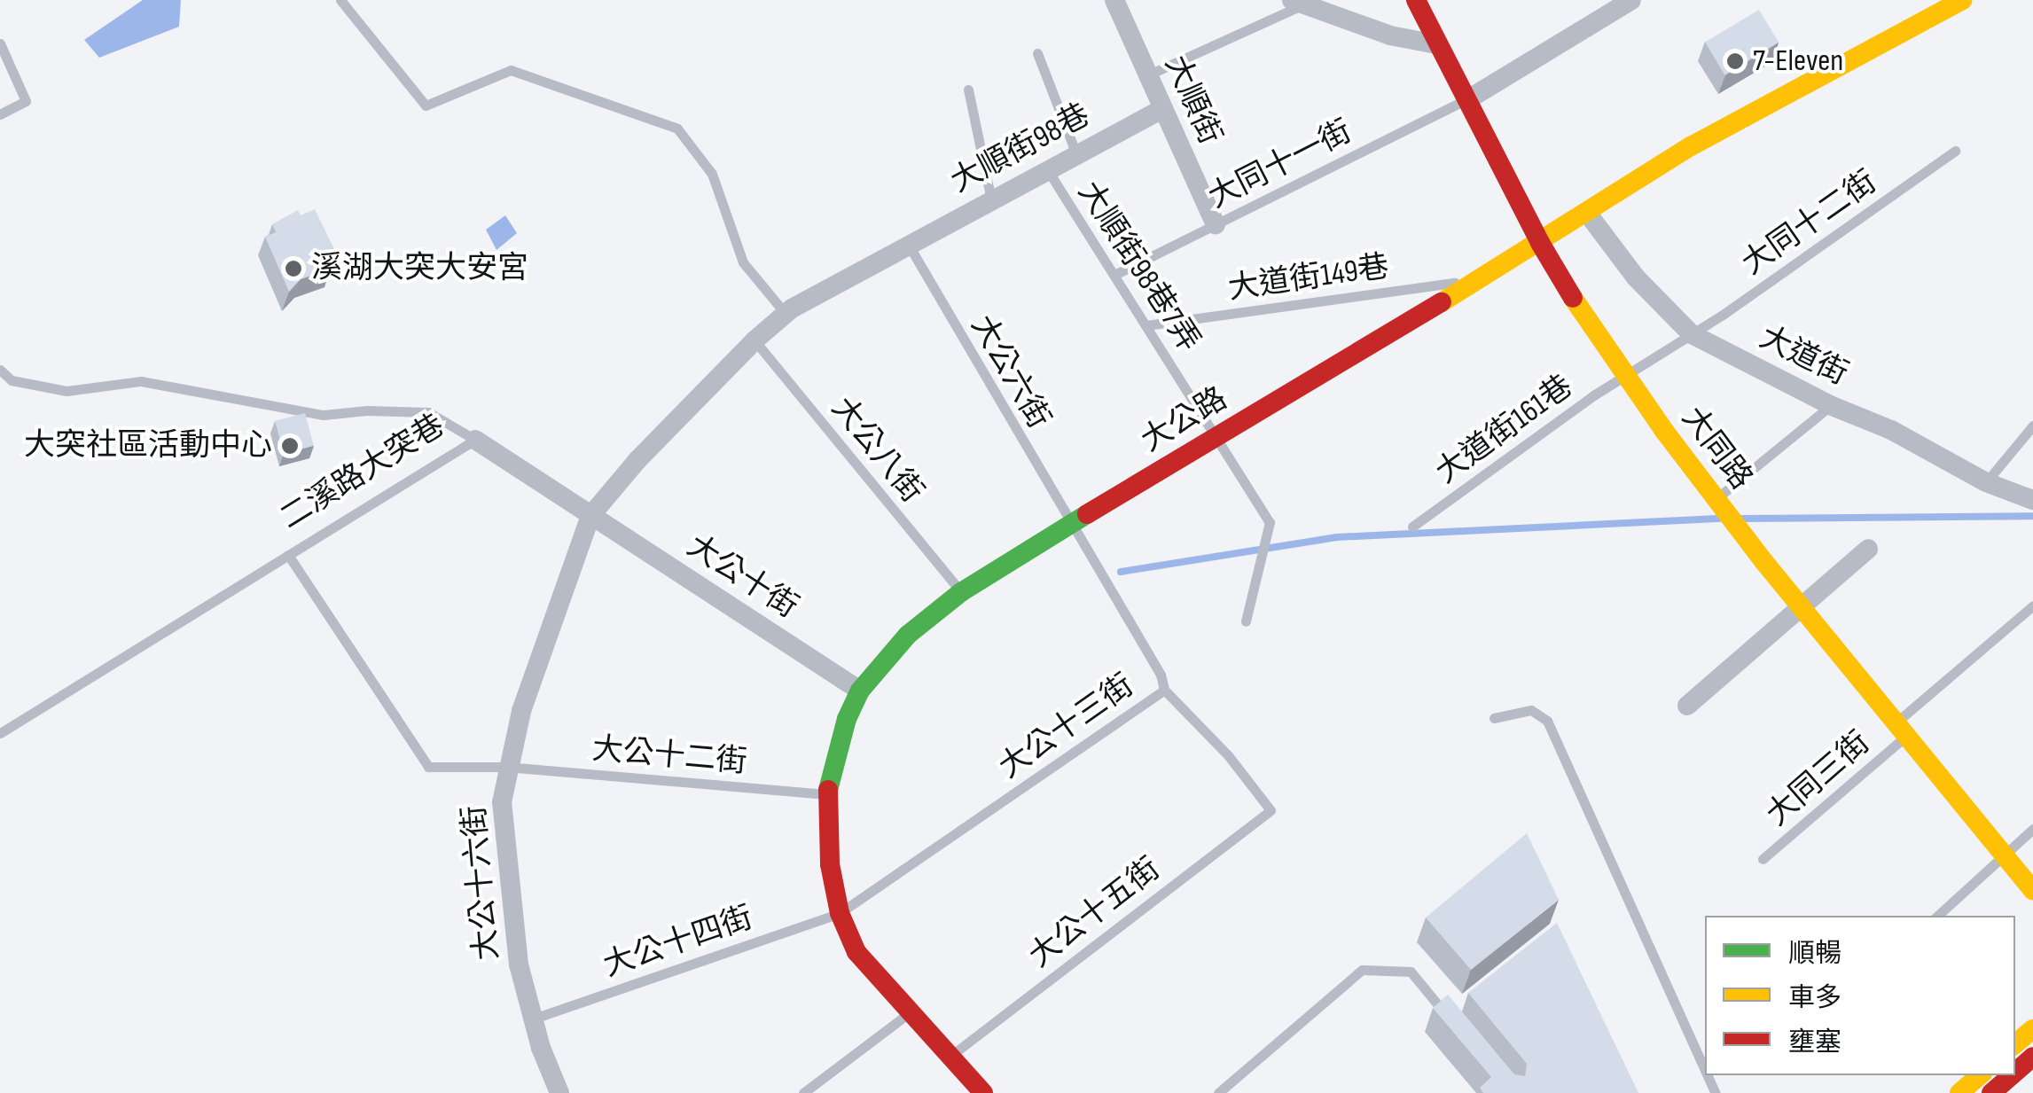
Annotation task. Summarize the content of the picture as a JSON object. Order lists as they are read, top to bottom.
{
  "streets": {
    "street": [
      "大順街",
      "大順街98巷",
      "大道街",
      "大公路",
      "大同路",
      "大公十街",
      "大公十六街"
    ],
    "lane": [
      "大同十一街",
      "大同十二街",
      "大順街98巷7弄",
      "大道街149巷",
      "大公六街",
      "大道街161巷",
      "大公八街",
      "二溪路大突巷",
      "大公十三街",
      "大公十二街",
      "大同三街",
      "大公十五街",
      "大公十四街"
    ]
  },
  "crossings": [
    ["大順街", "大順街98巷"],
    ["大順街", "大同十一街"],
    ["大順街98巷", "大順街98巷7弄"],
    ["大順街98巷", "大公六街"],
    ["大同十一街", "大順街98巷7弄"],
    ["大同十一街", "大同路"],
    ["大同十二街", "大道街"],
    ["大同十二街", "大道街161巷"],
    ["大同十二街", "大同路"],
    ["大順街98巷7弄", "大道街149巷"],
    ["大順街98巷7弄", "大公路"],
    ["大道街149巷", "大公路"],
    ["大道街", "大公路"],
    ["大公六街", "大公路"],
    ["大公六街", "大公十三街"],
    ["大公路", "大同路"],
    ["大公路", "大公八街"],
    ["大公路", "大公十街"],
    ["大公路", "大公十三街"],
    ["大公路", "大公十二街"],
    ["大公路", "大公十五街"],
    ["大公路", "大公十四街"],
    ["大道街161巷", "大同路"],
    ["大同路", "大同三街"],
    ["二溪路大突巷", "大公十街"],
    ["二溪路大突巷", "大公十二街"],
    ["大公十街", "大公十六街"],
    ["大公十三街", "大公十五街"],
    ["大公十三街", "大公十四街"],
    ["大公十二街", "大公十六街"],
    ["大公十六街", "大公十四街"]
  ],
  "places": ["7-Eleven", "溪湖大突大安宮", "大突社區活動中心"],
  "legend": ["順暢", "車多", "壅塞"]
}
